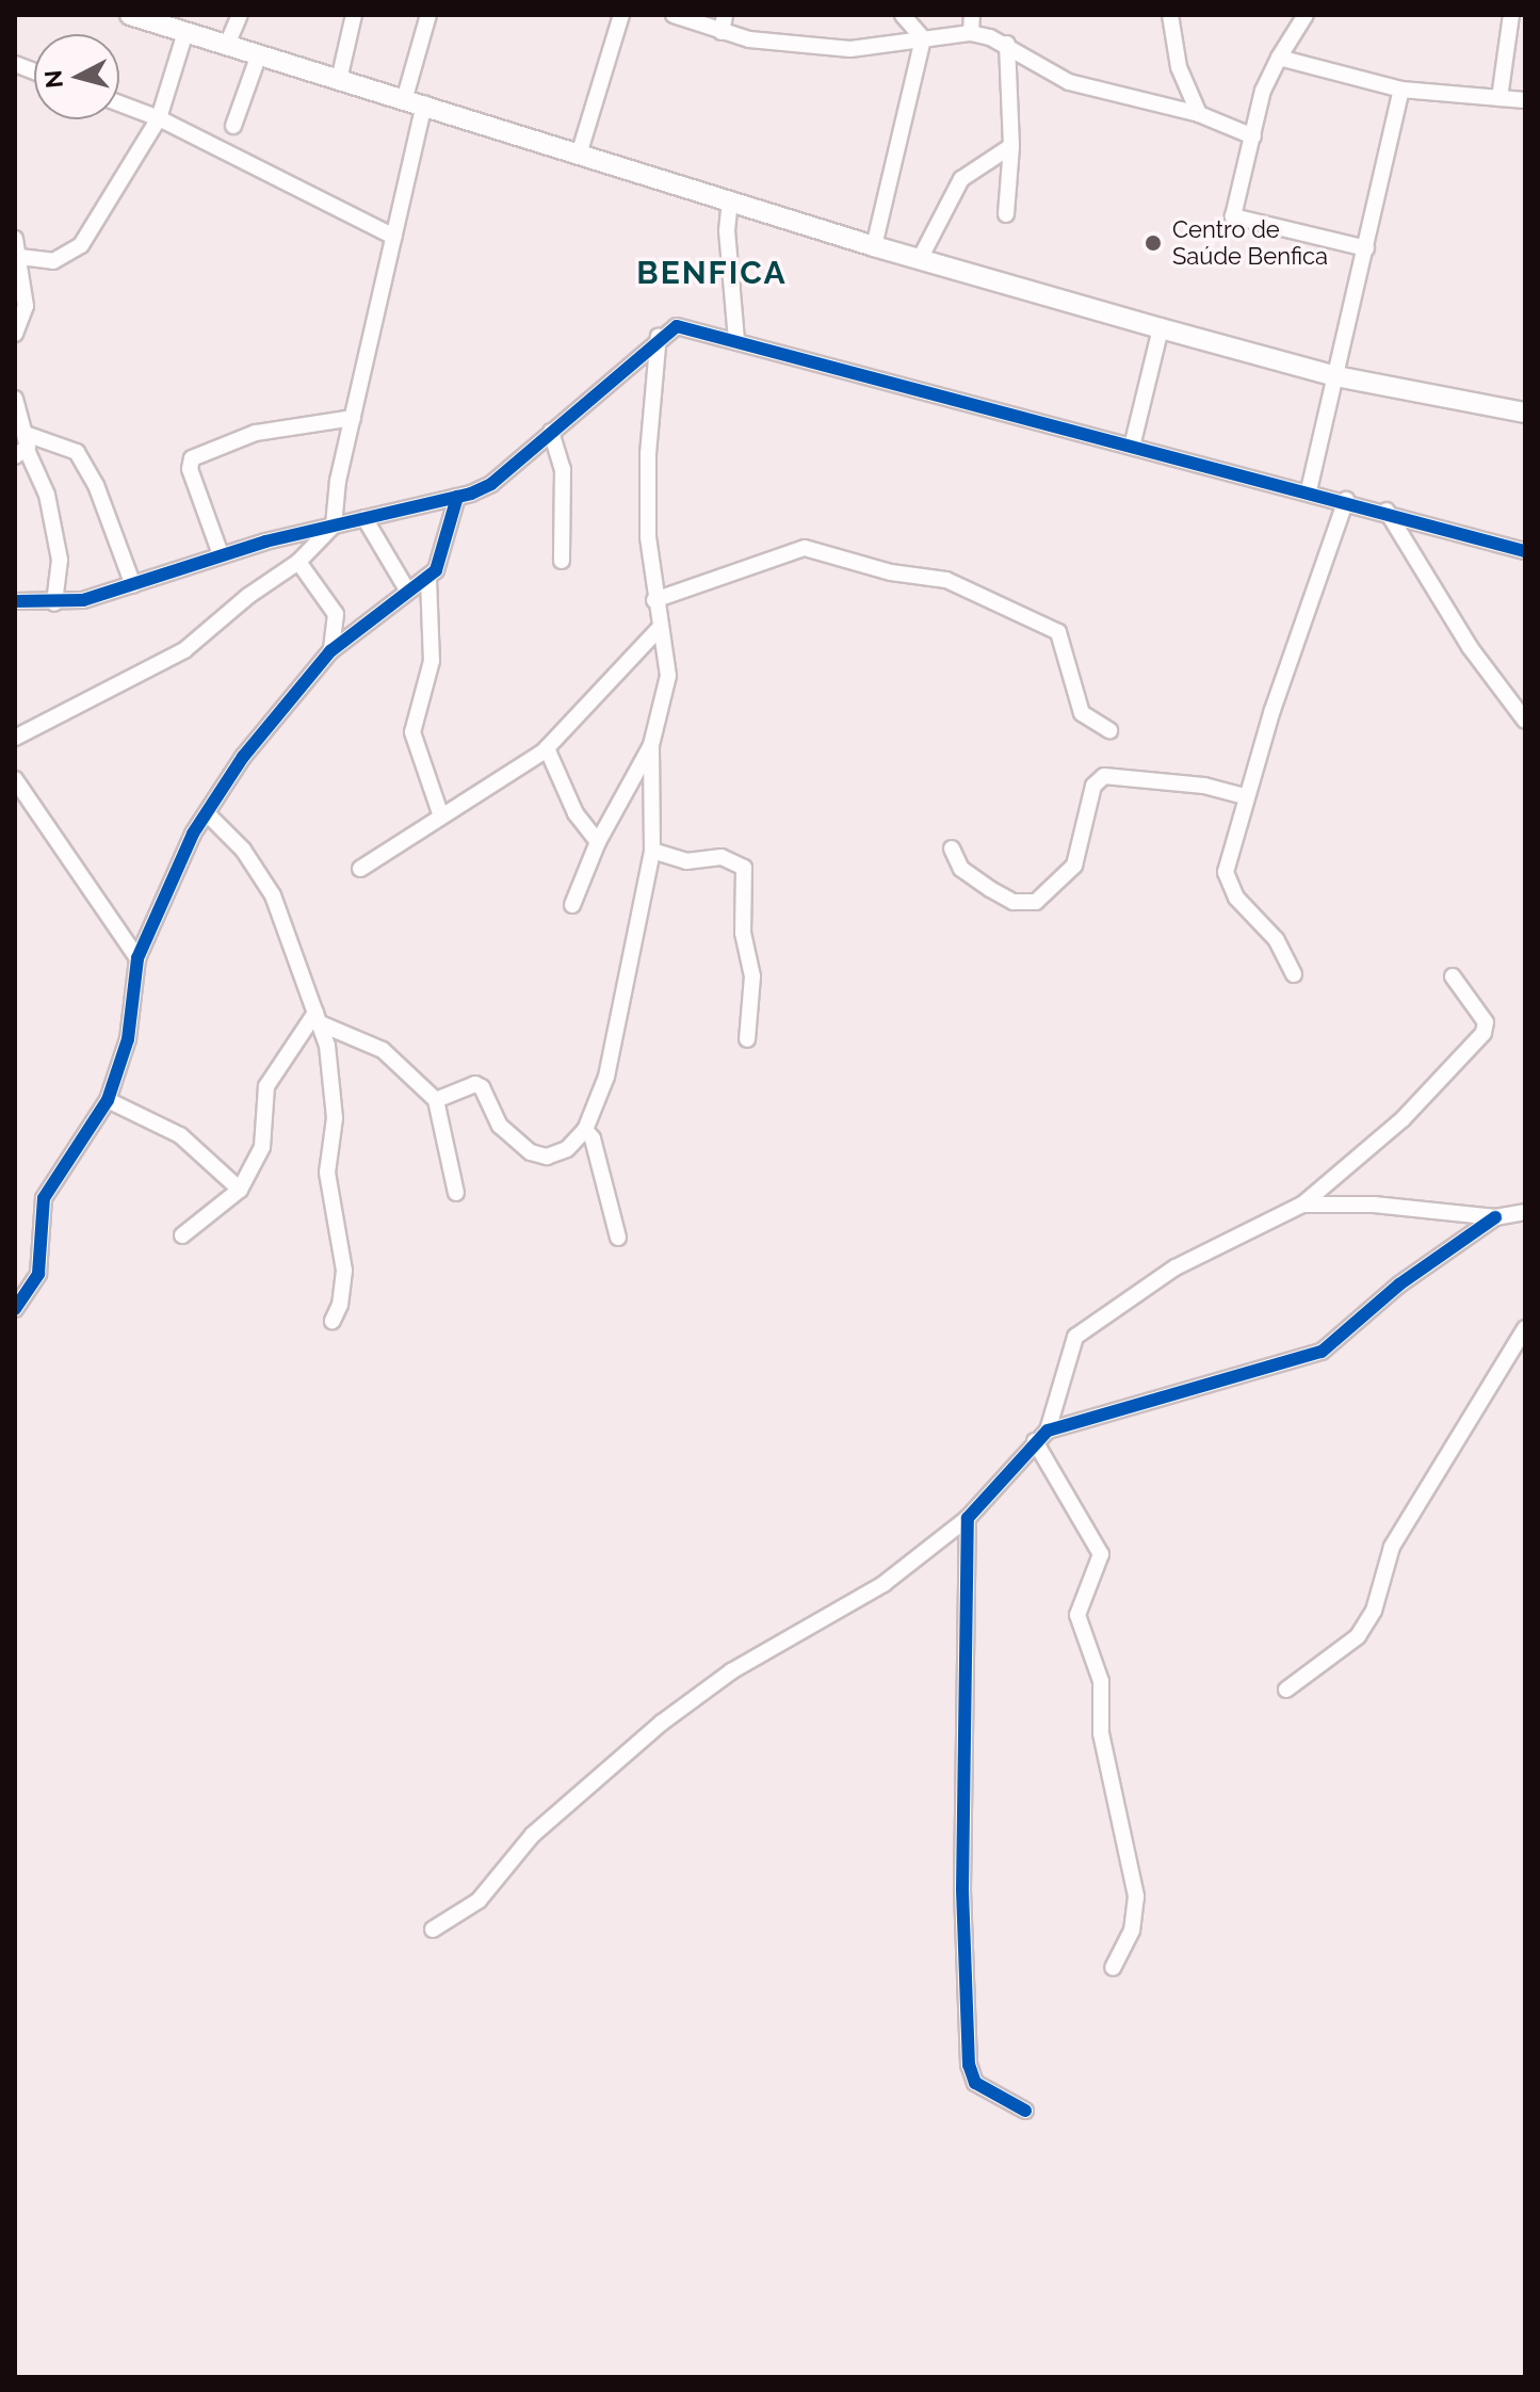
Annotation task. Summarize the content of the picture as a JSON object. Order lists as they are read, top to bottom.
{
  "districts": ["BENFICA"],
  "places": ["Centro de Saúde Benfica"],
  "north": "left"
}
